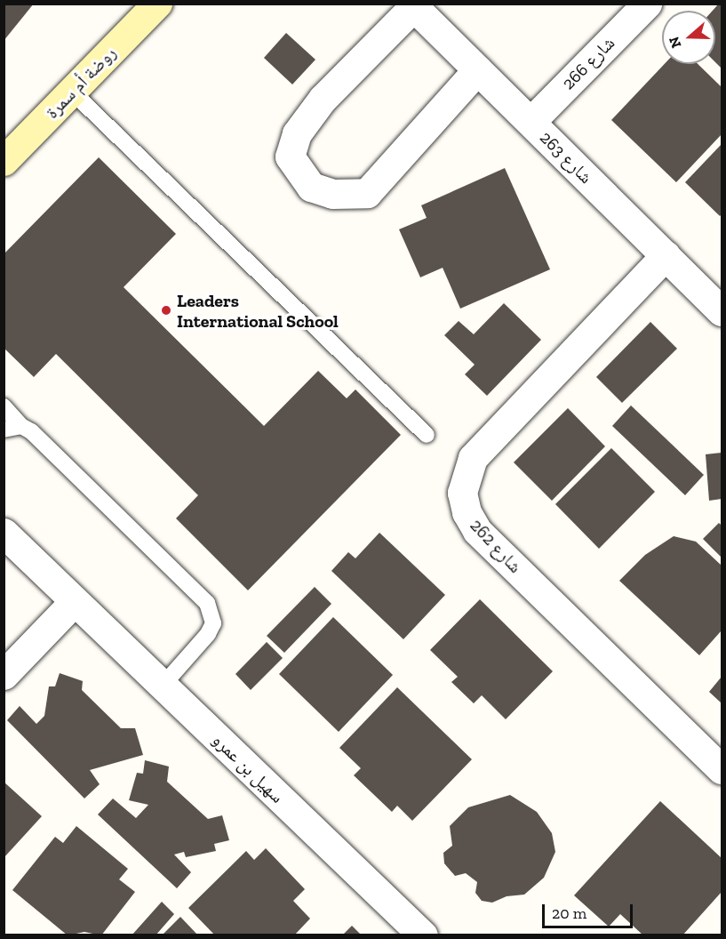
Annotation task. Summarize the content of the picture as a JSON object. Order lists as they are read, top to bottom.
{
  "streets": {
    "street": [
      "شارع 266",
      "روضة أم سمرة",
      "شارع 263",
      "شارع 262",
      "سهيل بن عمرو"
    ]
  },
  "crossings": [
    ["شارع 266", "شارع 263"],
    ["شارع 263", "شارع 262"]
  ],
  "places": ["Leaders International School"],
  "scale_bar": "20 m",
  "north": "left"
}
